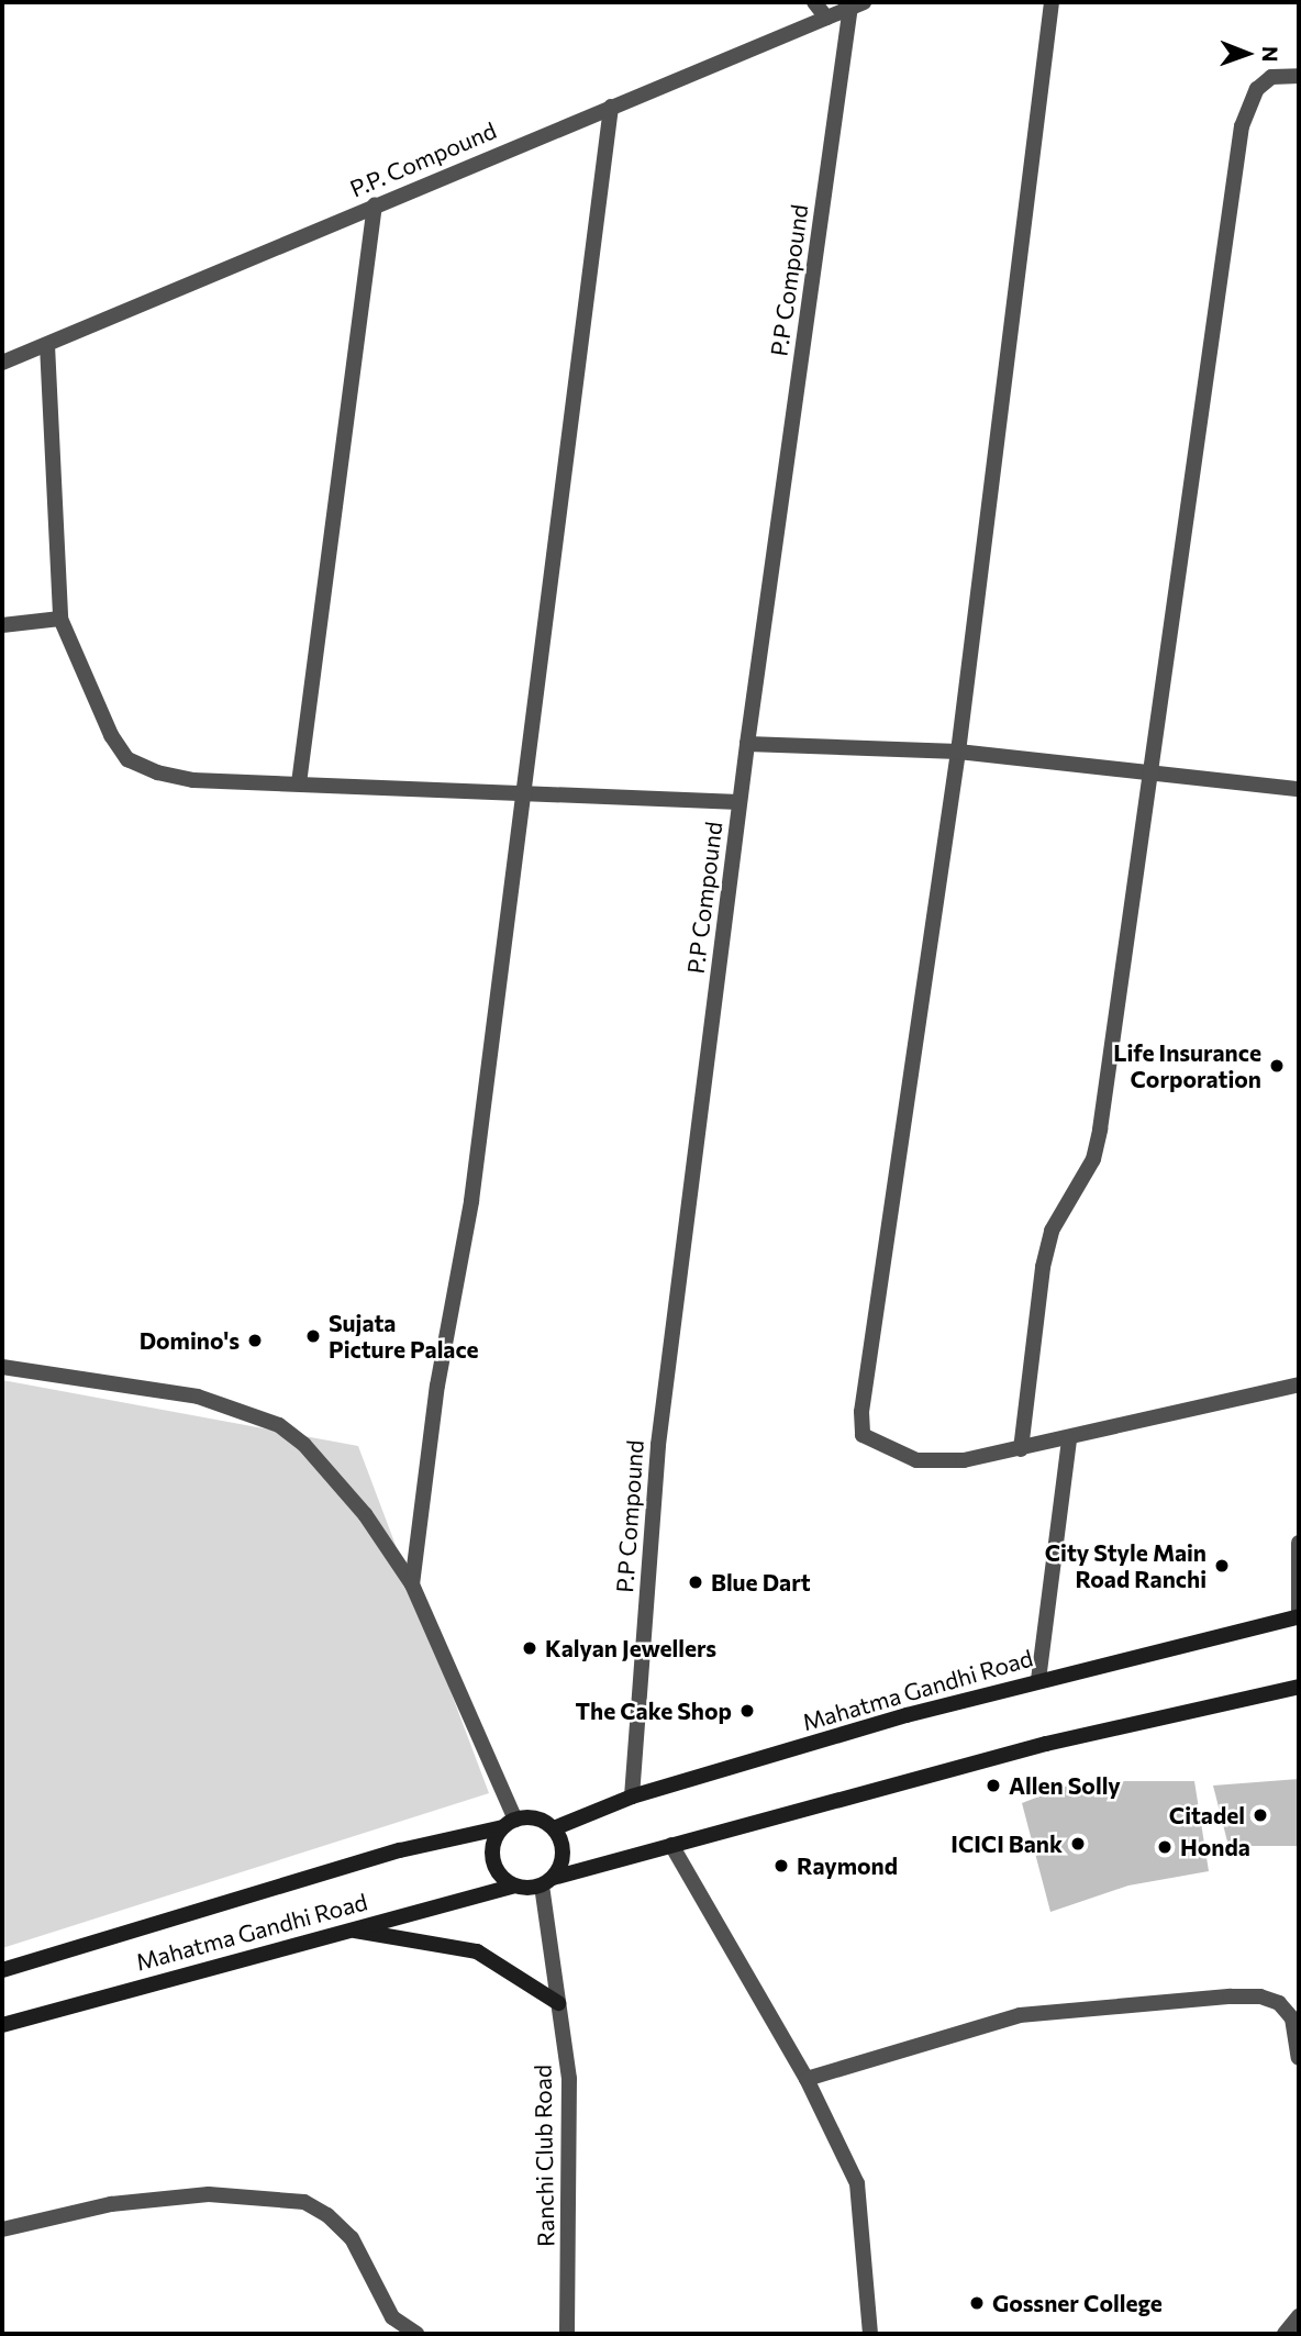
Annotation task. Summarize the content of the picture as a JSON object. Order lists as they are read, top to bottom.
{
  "streets": {
    "main road": ["Mahatma Gandhi Road"],
    "street": ["P.P. Compound", "P.P Compound", "Ranchi Club Road"]
  },
  "crossings": [
    ["P.P. Compound", "P.P Compound"],
    ["P.P Compound", "Mahatma Gandhi Road"],
    ["Mahatma Gandhi Road", "Ranchi Club Road"]
  ],
  "places": [
    "Life Insurance Corporation",
    "Sujata Picture Palace",
    "Domino's",
    "City Style Main Road Ranchi",
    "Blue Dart",
    "Kalyan Jewellers",
    "The Cake Shop",
    "Allen Solly",
    "Citadel",
    "ICICI Bank",
    "Honda",
    "Raymond",
    "Gossner College"
  ],
  "north": "right"
}
